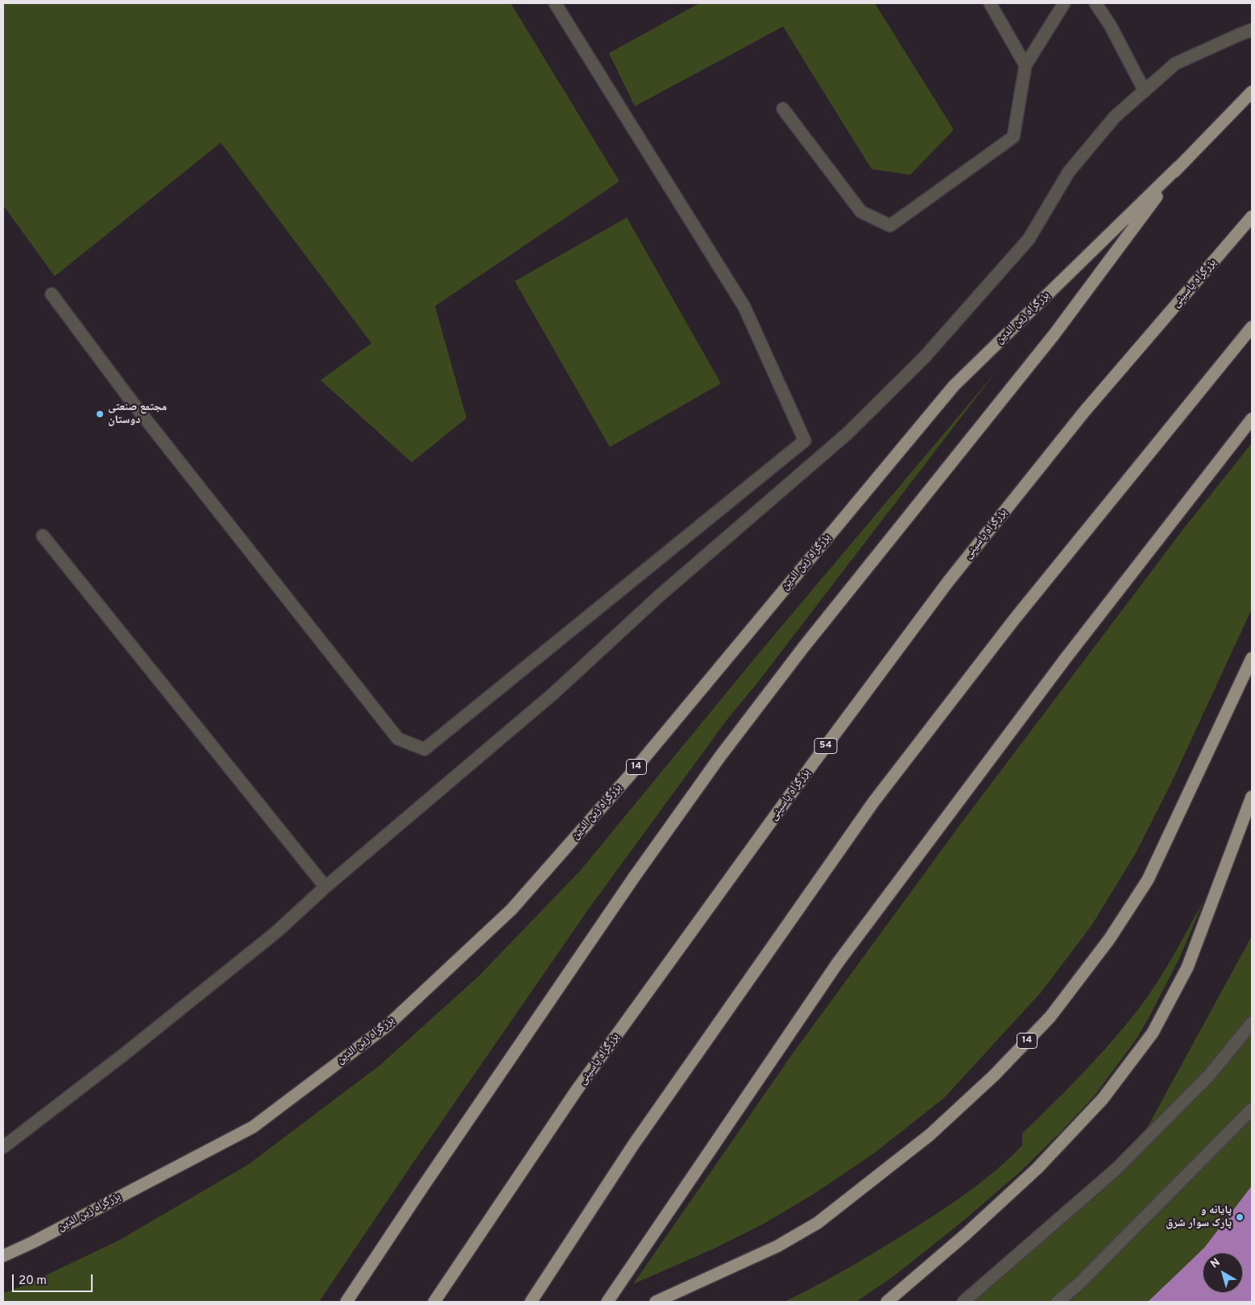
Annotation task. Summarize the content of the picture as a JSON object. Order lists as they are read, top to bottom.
{
  "streets": {
    "highway": [
      "بزرگراه یاسینی",
      "بزرگراه زین الدین",
      "54",
      "14"
    ]
  },
  "places": ["مجتمع صنعتی دوستان", "پایانه و پارک‌ سوار شرق"],
  "scale_bar": "20 m",
  "north": "top left"
}
